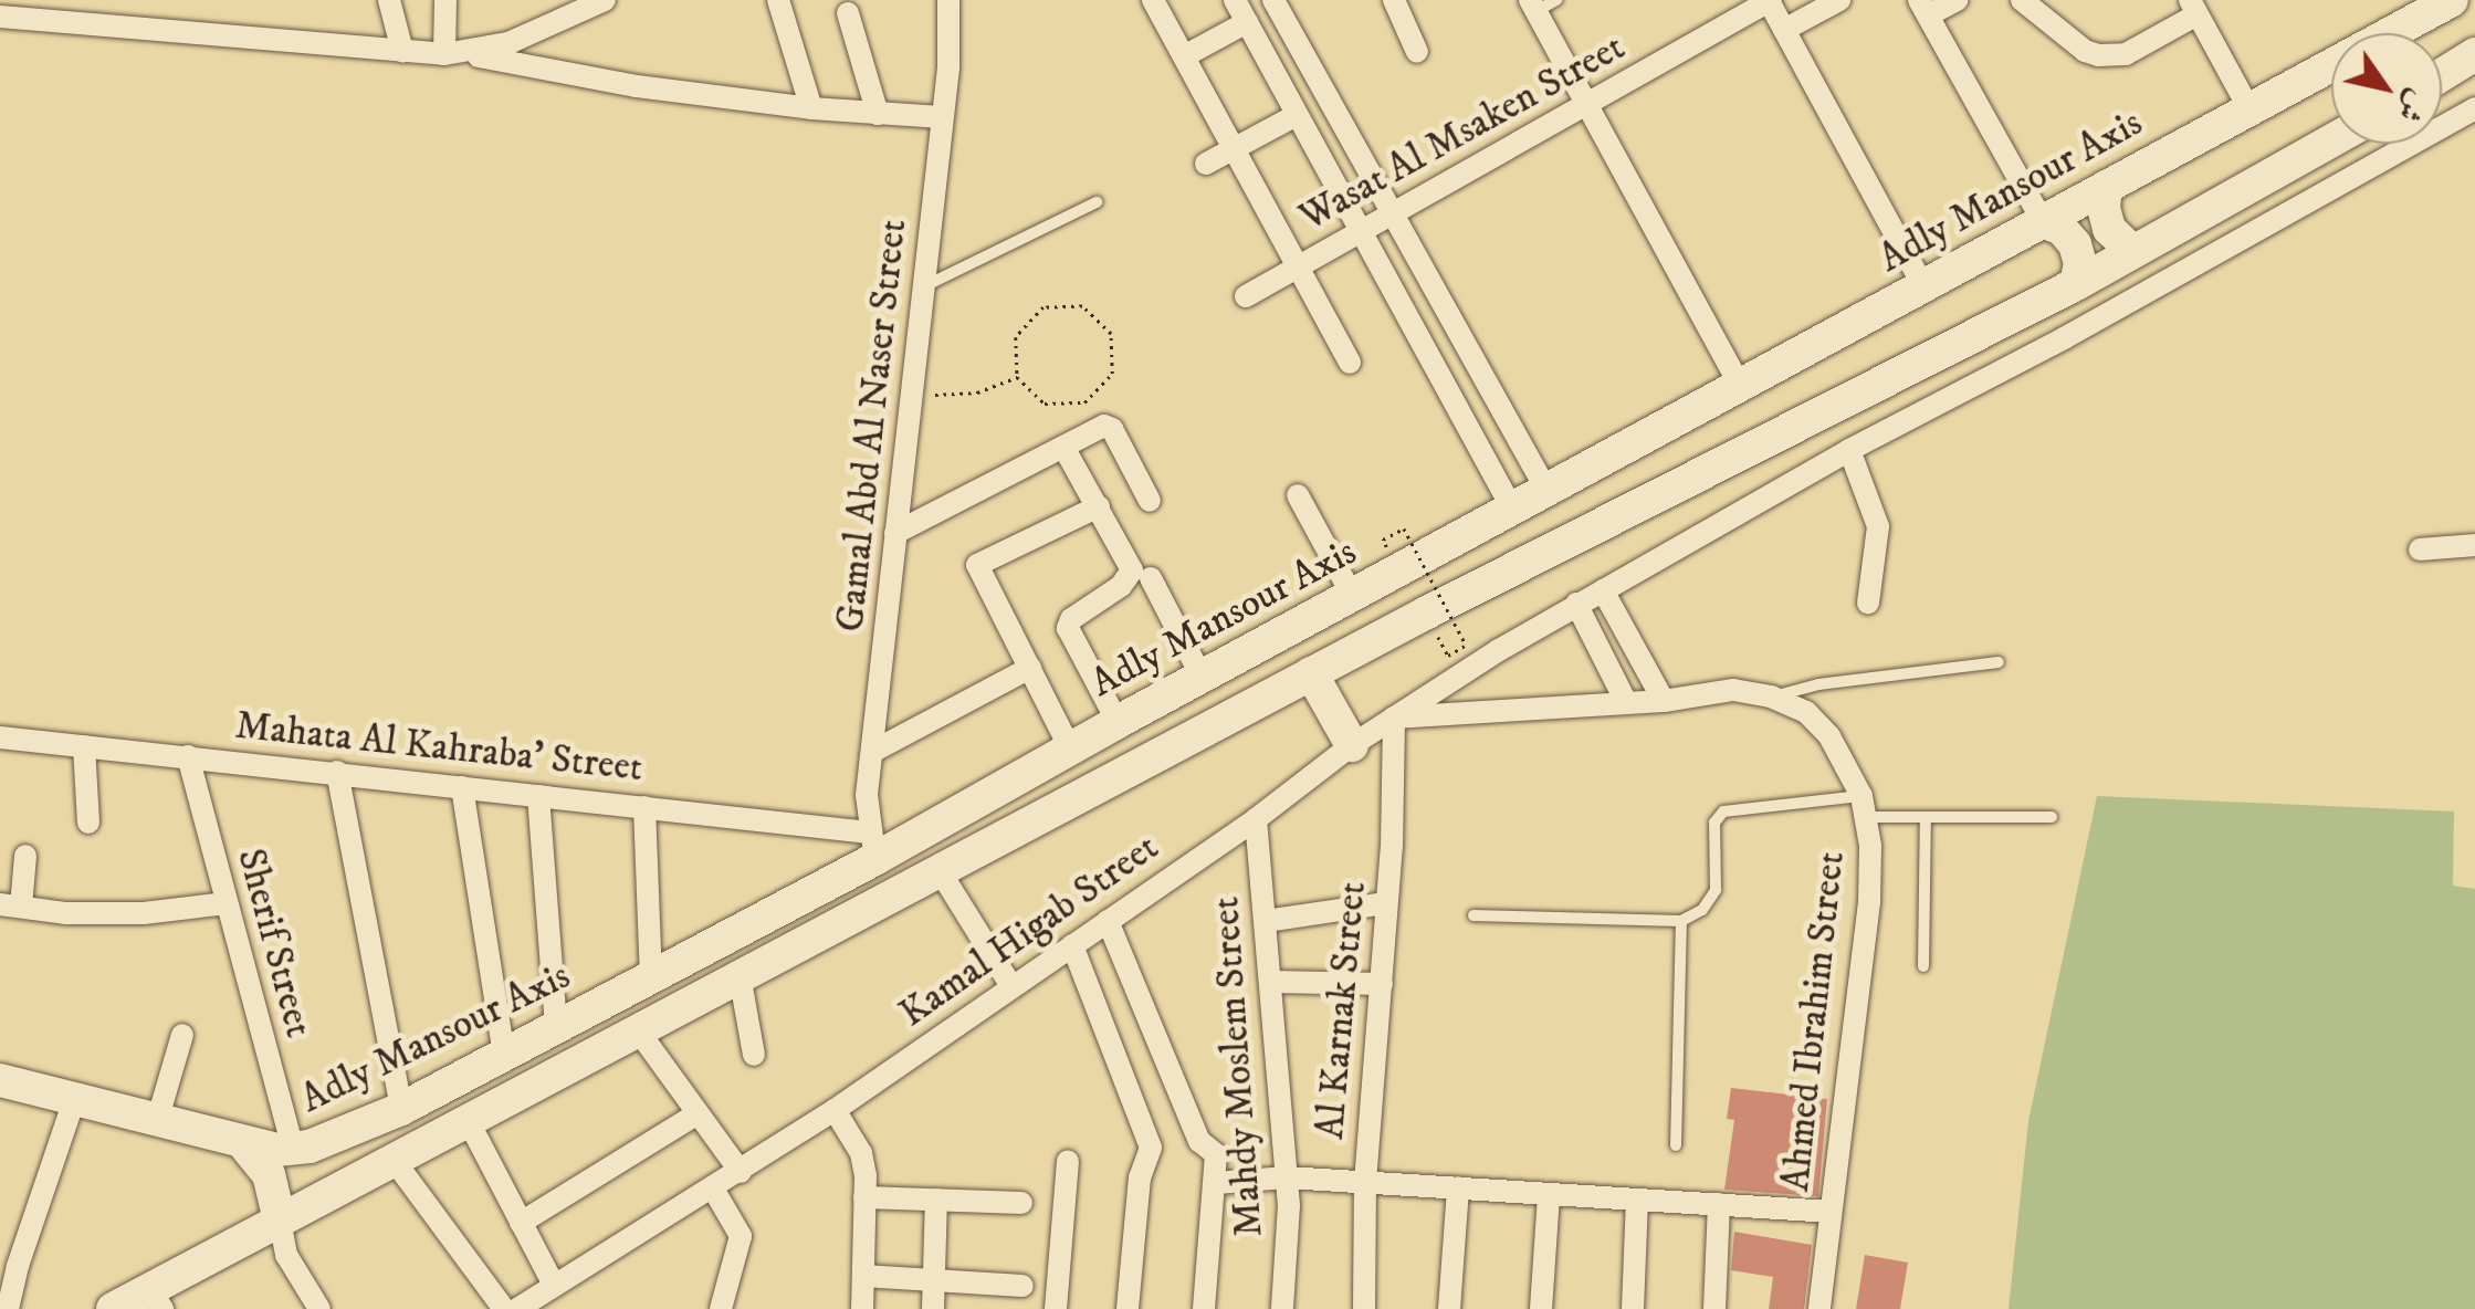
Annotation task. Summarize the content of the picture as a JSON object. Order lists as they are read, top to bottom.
{
  "streets": {
    "main road": ["Adly Mansour Axis"],
    "street": [
      "Wasat Al Msaken Street",
      "Gamal Abd Al Naser Street",
      "Mahata Al Kahraba' Street",
      "Kamal Higab Street",
      "Sherif Street",
      "Al Karnak Street",
      "Ahmed Ibrahim Street",
      "Mahdy Moslem Street"
    ]
  },
  "crossings": [
    ["Adly Mansour Axis", "Gamal Abd Al Naser Street"],
    ["Adly Mansour Axis", "Mahata Al Kahraba' Street"],
    ["Adly Mansour Axis", "Sherif Street"],
    ["Gamal Abd Al Naser Street", "Mahata Al Kahraba' Street"],
    ["Mahata Al Kahraba' Street", "Sherif Street"],
    ["Kamal Higab Street", "Al Karnak Street"],
    ["Kamal Higab Street", "Ahmed Ibrahim Street"],
    ["Kamal Higab Street", "Mahdy Moslem Street"],
    ["Al Karnak Street", "Ahmed Ibrahim Street"]
  ],
  "north": "bottom right"
}
